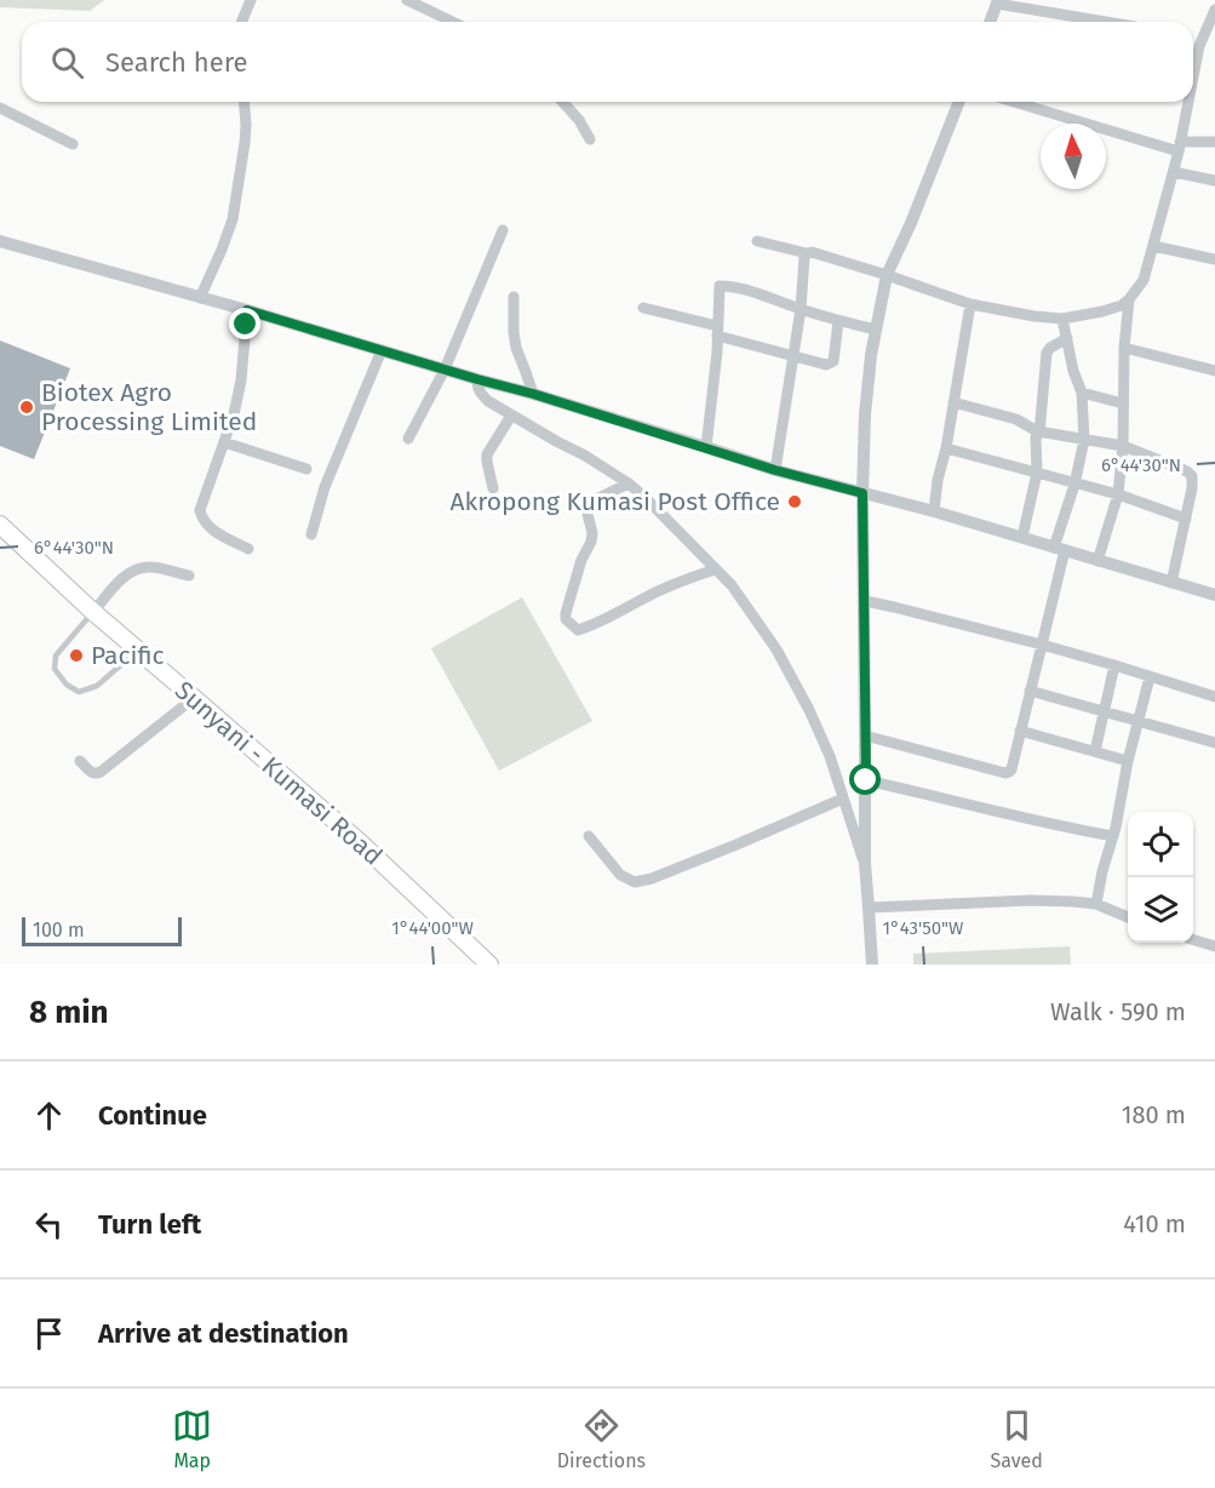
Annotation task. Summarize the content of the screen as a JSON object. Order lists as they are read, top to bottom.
{
  "streets": {
    "main road": ["Sunyani - Kumasi Road"]
  },
  "places": ["Biotex Agro Processing Limited", "Akropong Kumasi Post Office", "Pacific"],
  "scale_bar": "100 m",
  "north": "top",
  "page": {
    "search": "Search here",
    "scale": "100 m",
    "heading": ["8 min", "Walk · 590 m"],
    "list": [
      ["Continue", "180 m"],
      ["Turn left", "410 m"],
      "Arrive at destination"
    ],
    "nav": ["Map", "Directions", "Saved"]
  },
  "coordinates": ["6°44'30\"N", "1°44'00\"W", "1°43'50\"W"]
}
